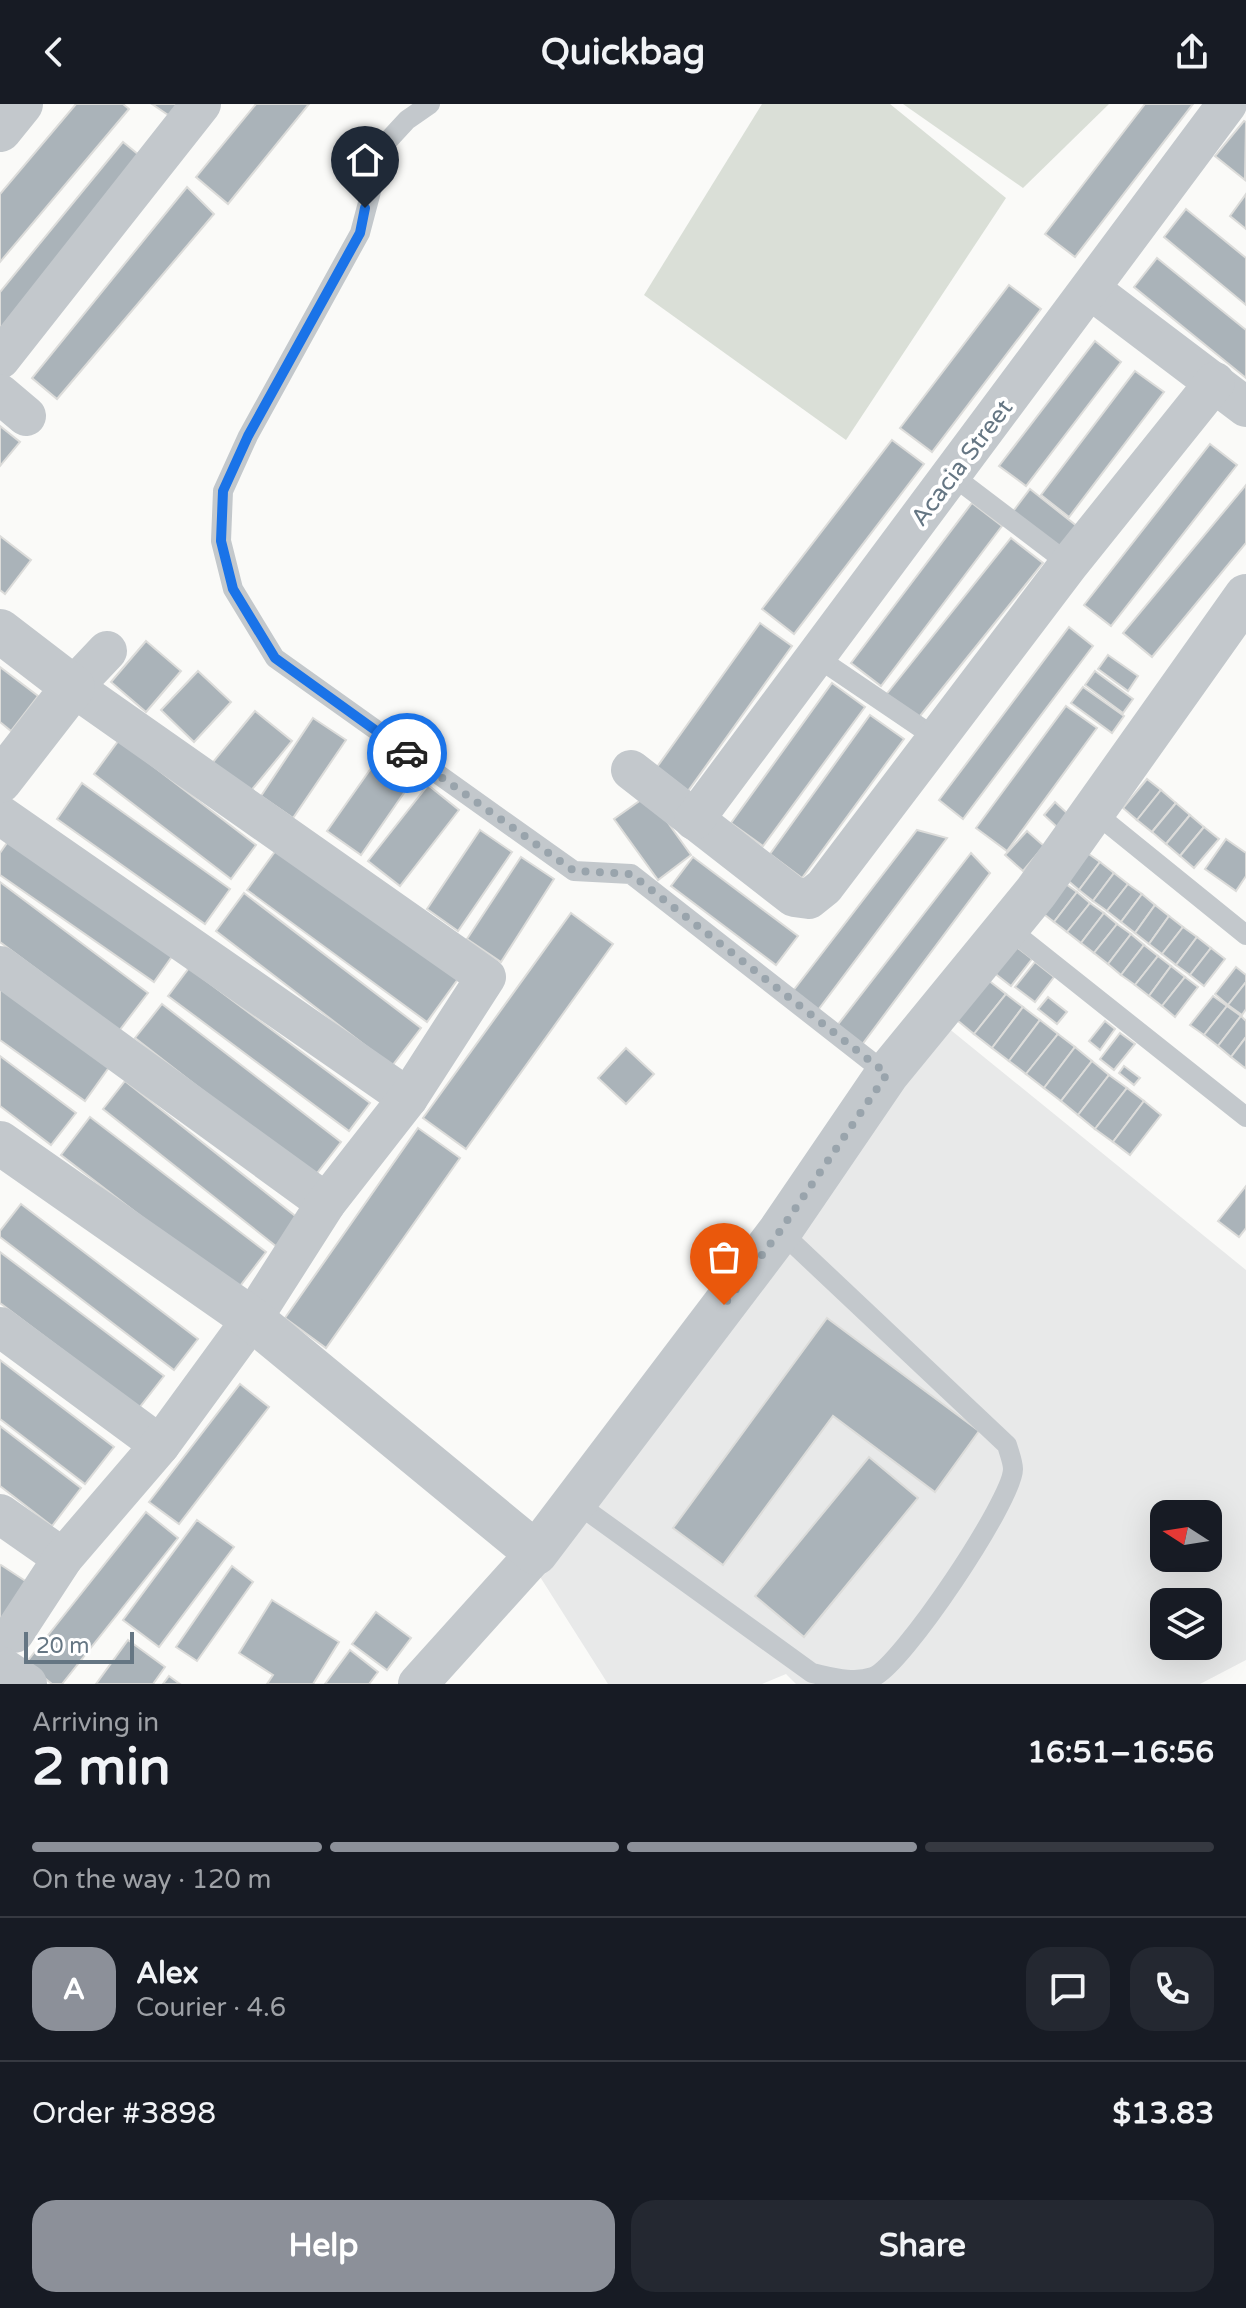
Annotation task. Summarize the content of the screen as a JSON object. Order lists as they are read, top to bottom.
{
  "streets": {
    "street": ["Acacia Street"]
  },
  "scale_bar": "20 m",
  "north": "left",
  "page": {
    "header": "Quickbag",
    "scale": "20 m",
    "heading": ["2 min", "Arriving in", "16:51–16:56"],
    "panel": [
      "Alex",
      "Courier · 4.6",
      "Order #3898",
      "$13.83"
    ],
    "bar": "On the way · 120 m",
    "round": "A",
    "buttons": ["Help", "Share"]
  }
}
